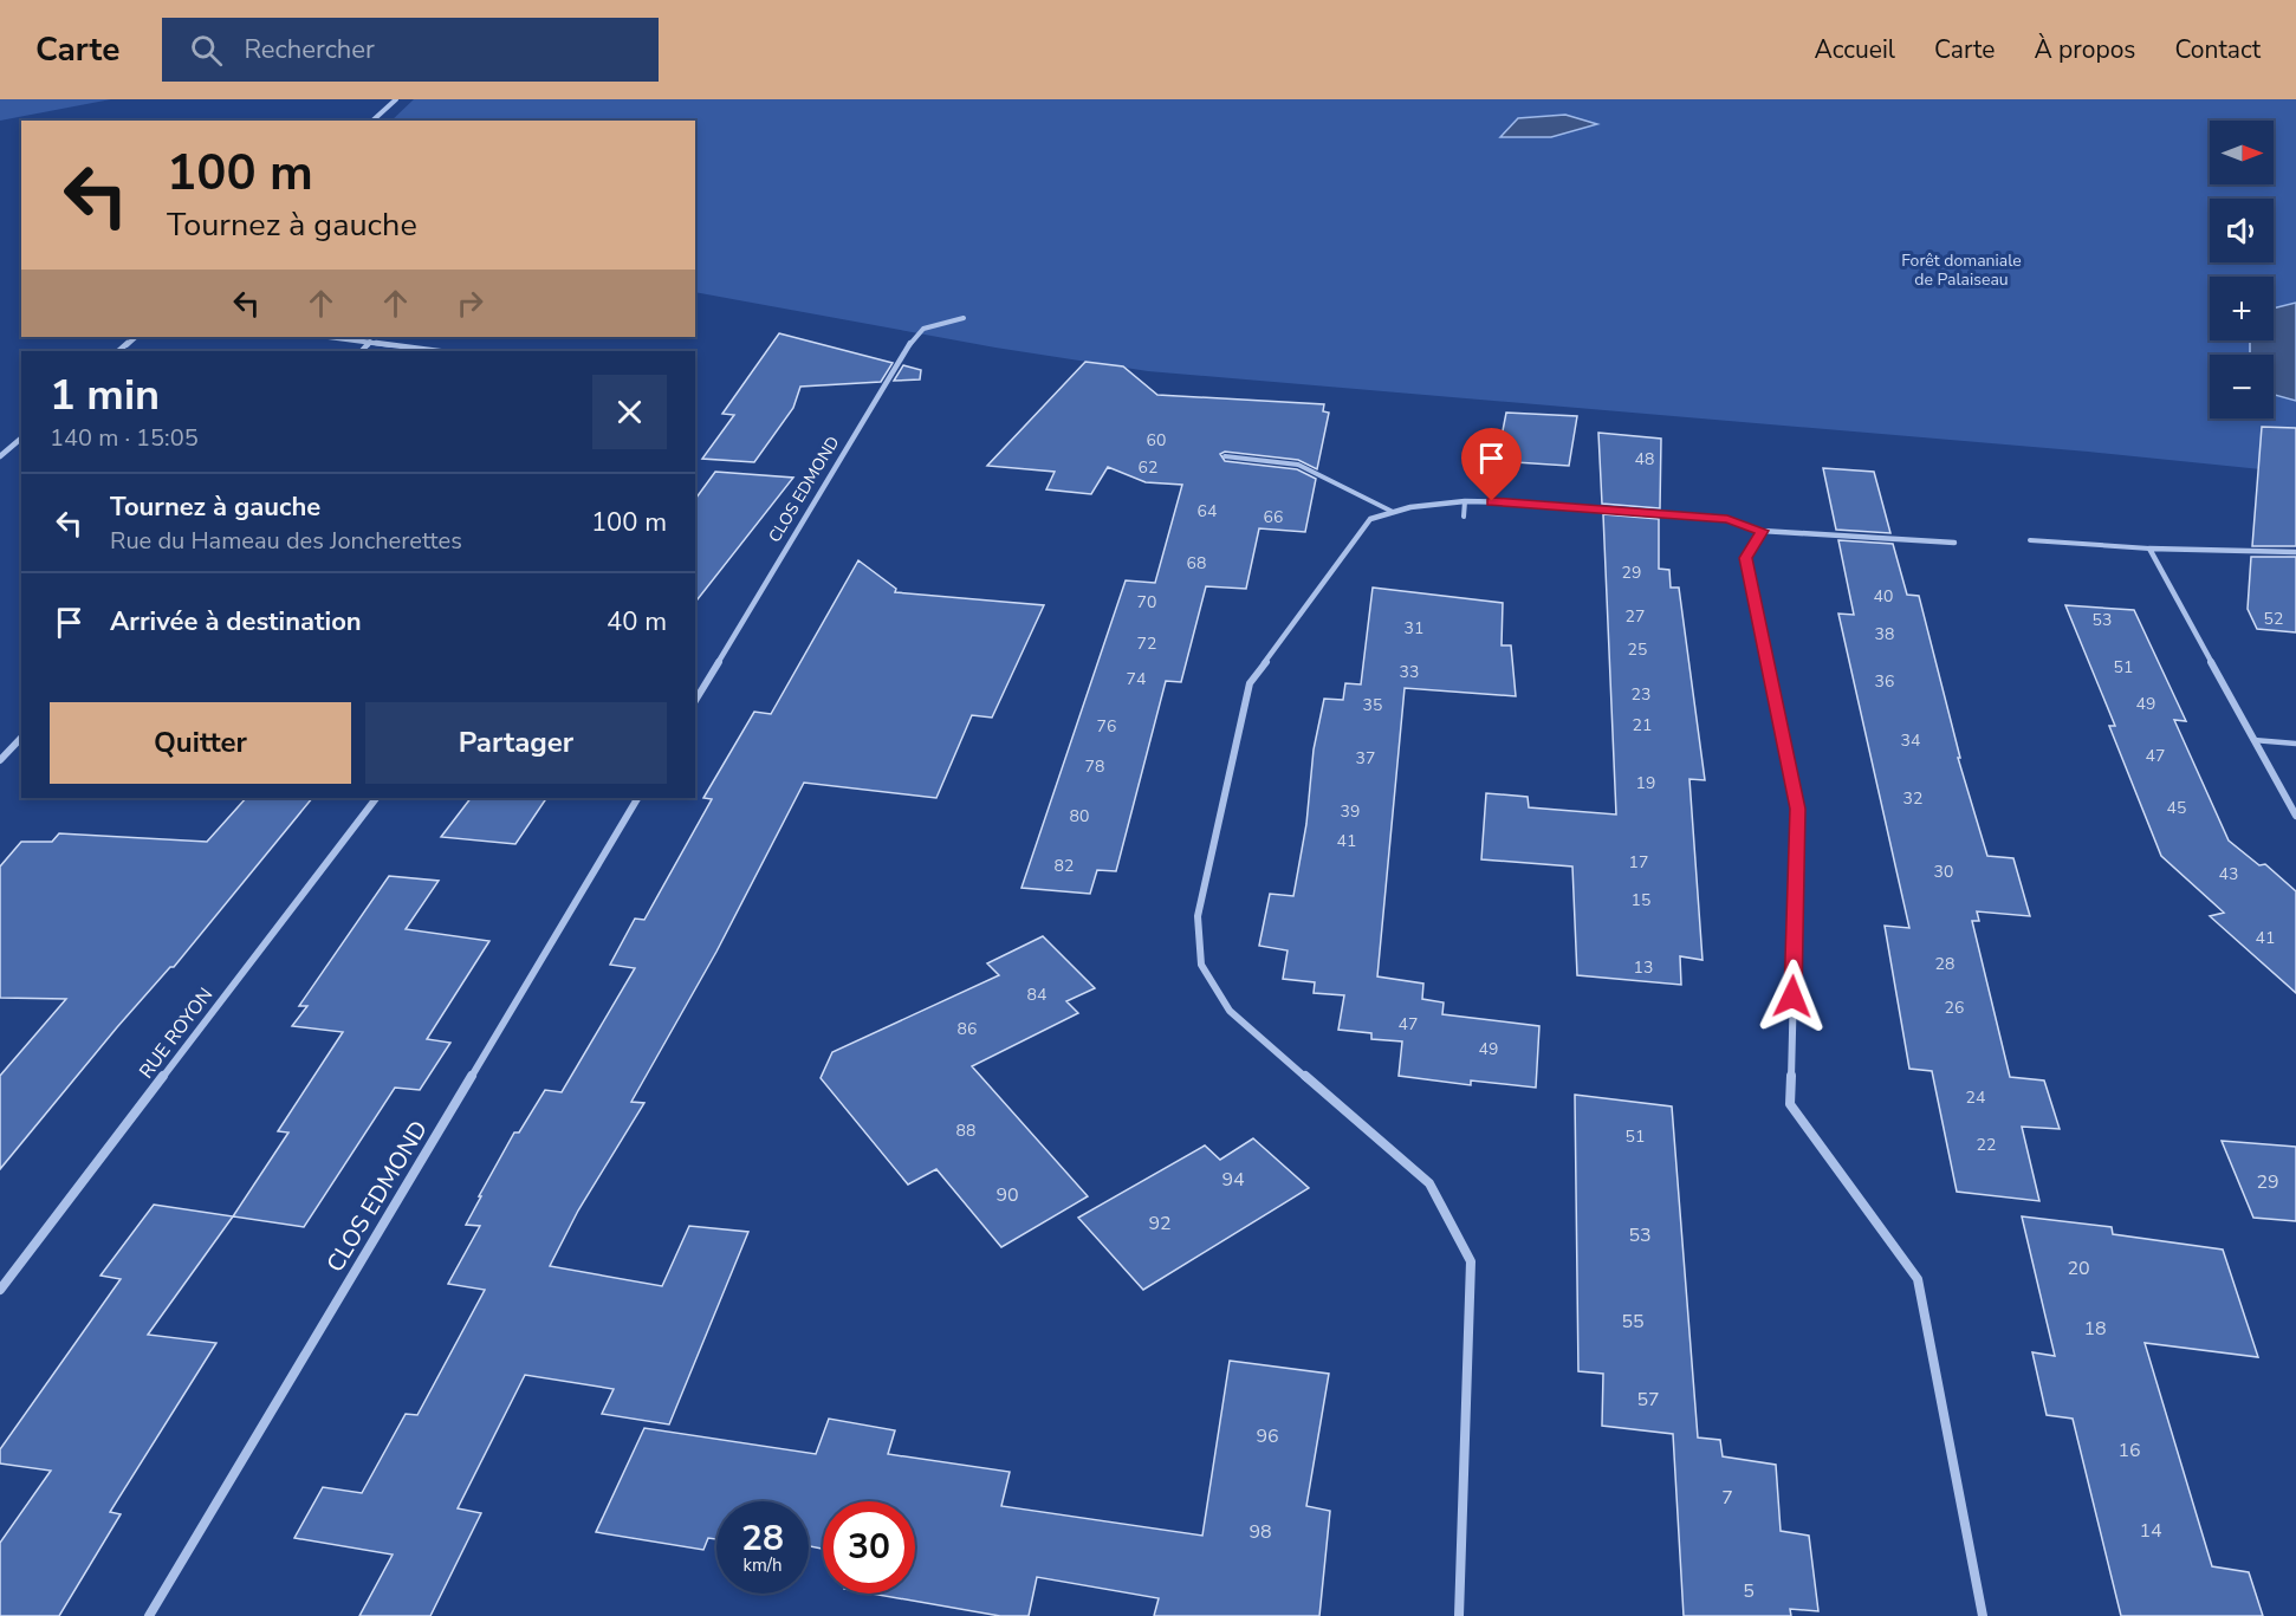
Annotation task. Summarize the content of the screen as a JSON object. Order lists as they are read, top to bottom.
{
  "streets": {
    "street": ["CLOS EDMOND", "RUE ROYON"]
  },
  "parks": ["Forêt domaniale de Palaiseau"],
  "house_numbers": [
    "60",
    "48",
    "62",
    "64",
    "66",
    "68",
    "29",
    "40",
    "70",
    "27",
    "52",
    "53",
    "31",
    "38",
    "72",
    "25",
    "51",
    "33",
    "74",
    "36",
    "23",
    "49",
    "35",
    "21",
    "76",
    "34",
    "47",
    "37",
    "78",
    "19",
    "32",
    "45",
    "39",
    "80",
    "41",
    "17",
    "82",
    "30",
    "43",
    "15",
    "41",
    "28",
    "13",
    "84",
    "26",
    "47",
    "86",
    "49",
    "24",
    "88",
    "51",
    "22",
    "94",
    "29",
    "90",
    "92",
    "53",
    "20",
    "55",
    "18",
    "57",
    "96",
    "16",
    "7",
    "14",
    "98",
    "5"
  ],
  "north": "right",
  "page": {
    "header": "Carte",
    "search": "Rechercher",
    "nav": [
      "Accueil",
      "Carte",
      "À propos",
      "Contact"
    ],
    "map_buttons": ["+", "−"],
    "turn": ["100 m", "Tournez à gauche"],
    "heading": ["1 min", "140 m · 15:05"],
    "list": [
      {
        "name": "Tournez à gauche",
        "note": "Rue du Hameau des Joncherettes",
        "value": "100 m"
      },
      {
        "name": "Arrivée à destination",
        "value": "40 m"
      }
    ],
    "buttons": ["Quitter", "Partager"],
    "speed": "28 km/h",
    "limit": "30"
  }
}
